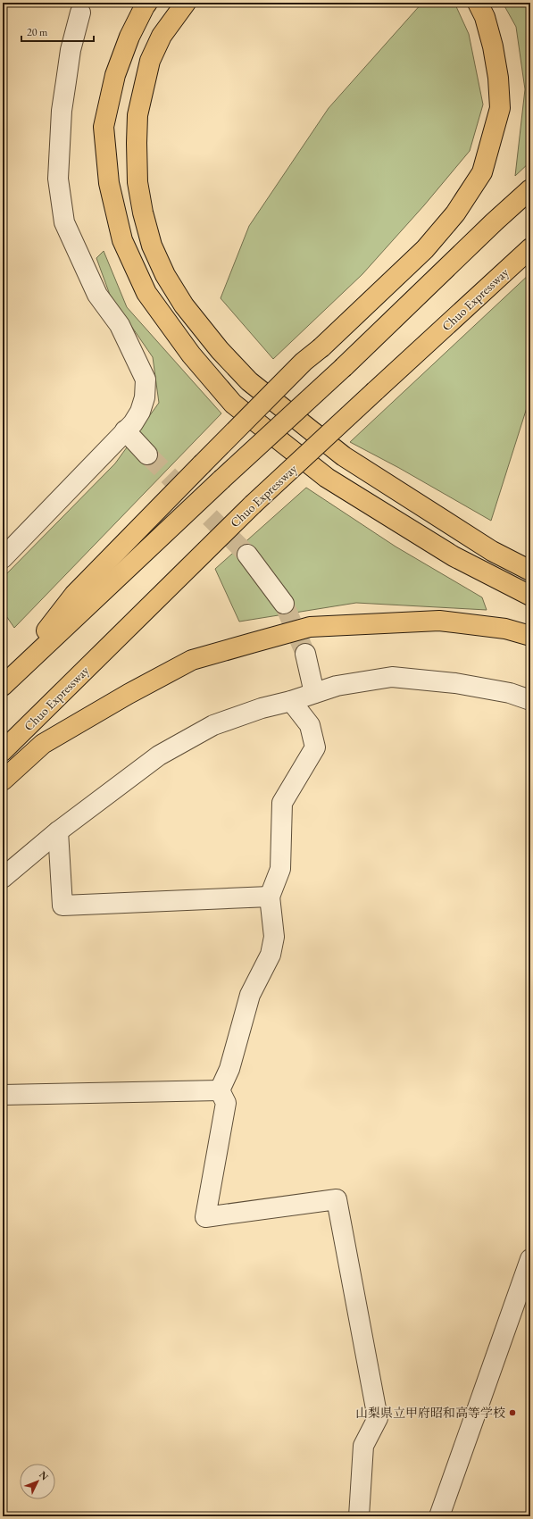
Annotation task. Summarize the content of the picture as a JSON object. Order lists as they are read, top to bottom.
{
  "streets": {
    "highway": ["Chuo Expressway"]
  },
  "places": ["山梨県立甲府昭和高等学校"],
  "scale_bar": "20 m",
  "north": "top right"
}
